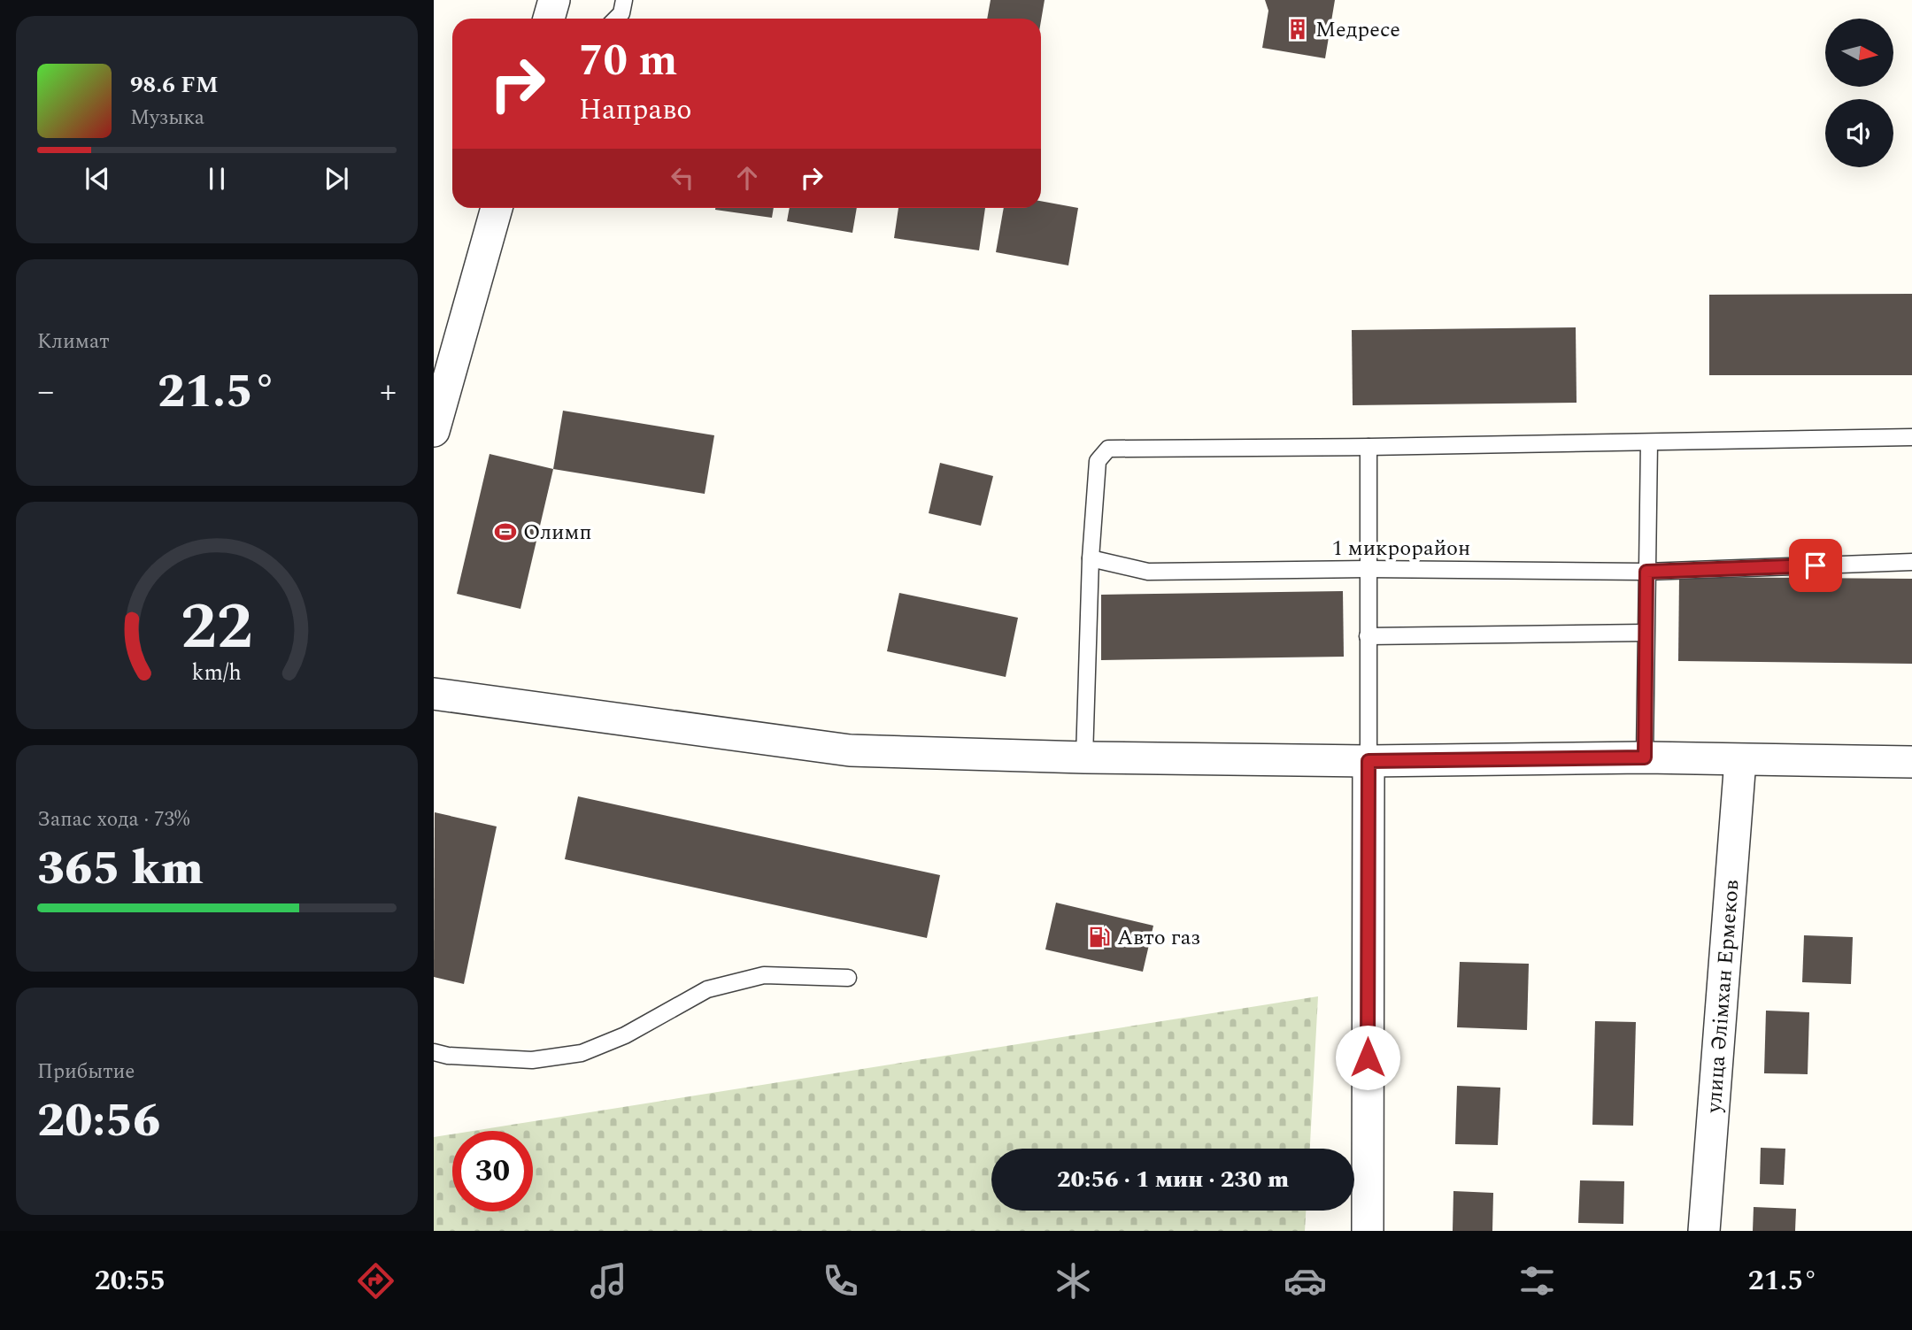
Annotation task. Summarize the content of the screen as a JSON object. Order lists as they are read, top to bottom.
{
  "streets": {
    "street": ["улица Әлімхан Ермеков"],
    "lane": ["1 микрорайон"]
  },
  "places": {
    "building": ["Медресе"],
    "sports": ["Олимп"],
    "fuel station": ["Авто газ"]
  },
  "north": "right",
  "page": {
    "turn": ["70 m", "Направо"],
    "song": ["98.6 FM", "Музыка"],
    "tile": [
      "Климат",
      ["Запас хода · 73%", "365 km"],
      ["Прибытие", "20:56"]
    ],
    "heat": ["−", "21.5°", "+"],
    "limit": "30",
    "trip": "20:56 · 1 мин · 230 m",
    "tabs": ["20:55", "21.5°"],
    "gauge": ["22", "km/h"]
  }
}
